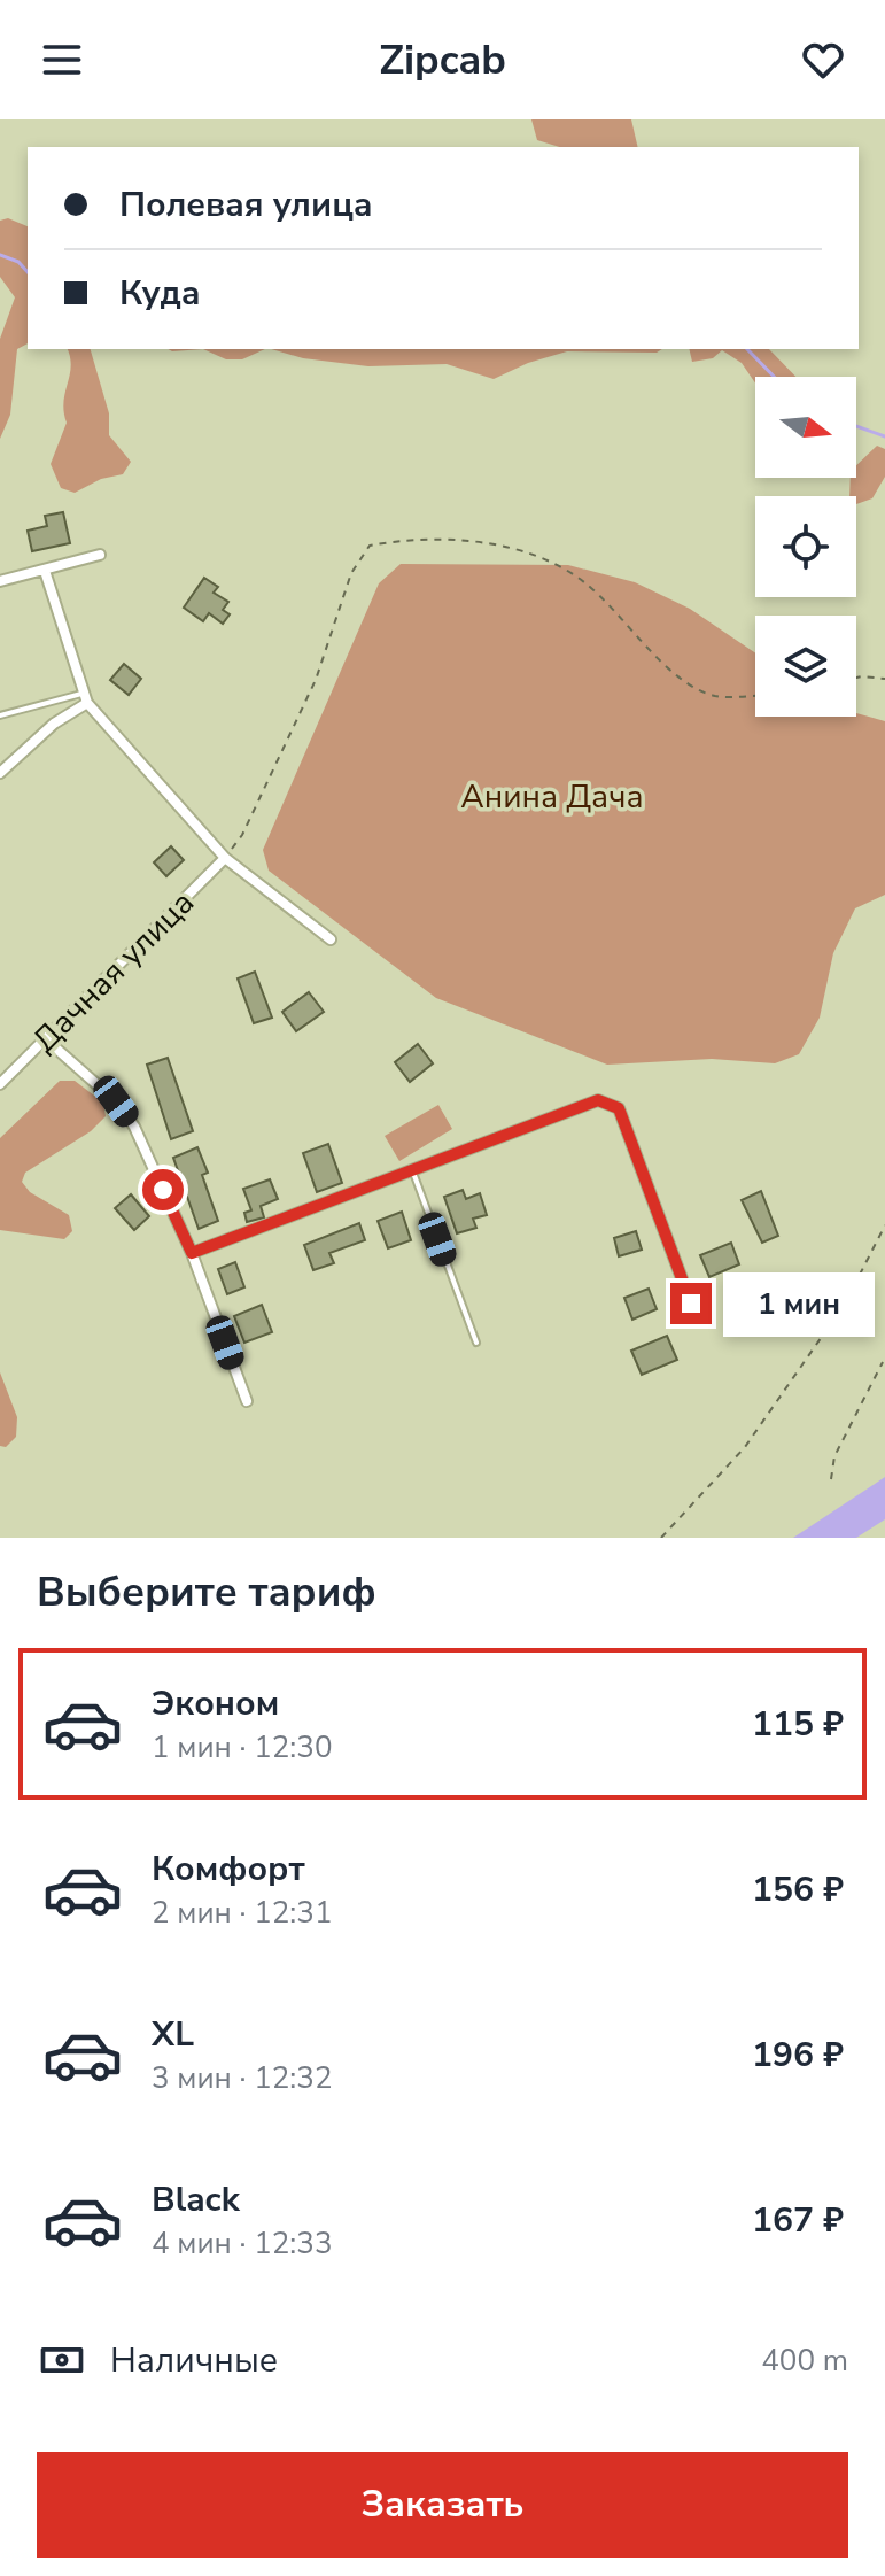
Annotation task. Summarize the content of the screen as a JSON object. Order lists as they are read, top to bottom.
{
  "streets": {
    "street": ["Дачная улица"]
  },
  "parks": ["Анина Дача"],
  "north": "right",
  "page": {
    "header": "Zipcab",
    "banner": ["Полевая улица", "Куда"],
    "bubble": "1 мин",
    "heading": "Выберите тариф",
    "list": [
      {
        "name": "Эконом",
        "note": "1 мин · 12:30",
        "value": "115 ₽"
      },
      {
        "name": "Комфорт",
        "note": "2 мин · 12:31",
        "value": "156 ₽"
      },
      {
        "name": "XL",
        "note": "3 мин · 12:32",
        "value": "196 ₽"
      },
      {
        "name": "Black",
        "note": "4 мин · 12:33",
        "value": "167 ₽"
      }
    ],
    "pay": ["Наличные", "400 m"],
    "buttons": "Заказать"
  }
}
